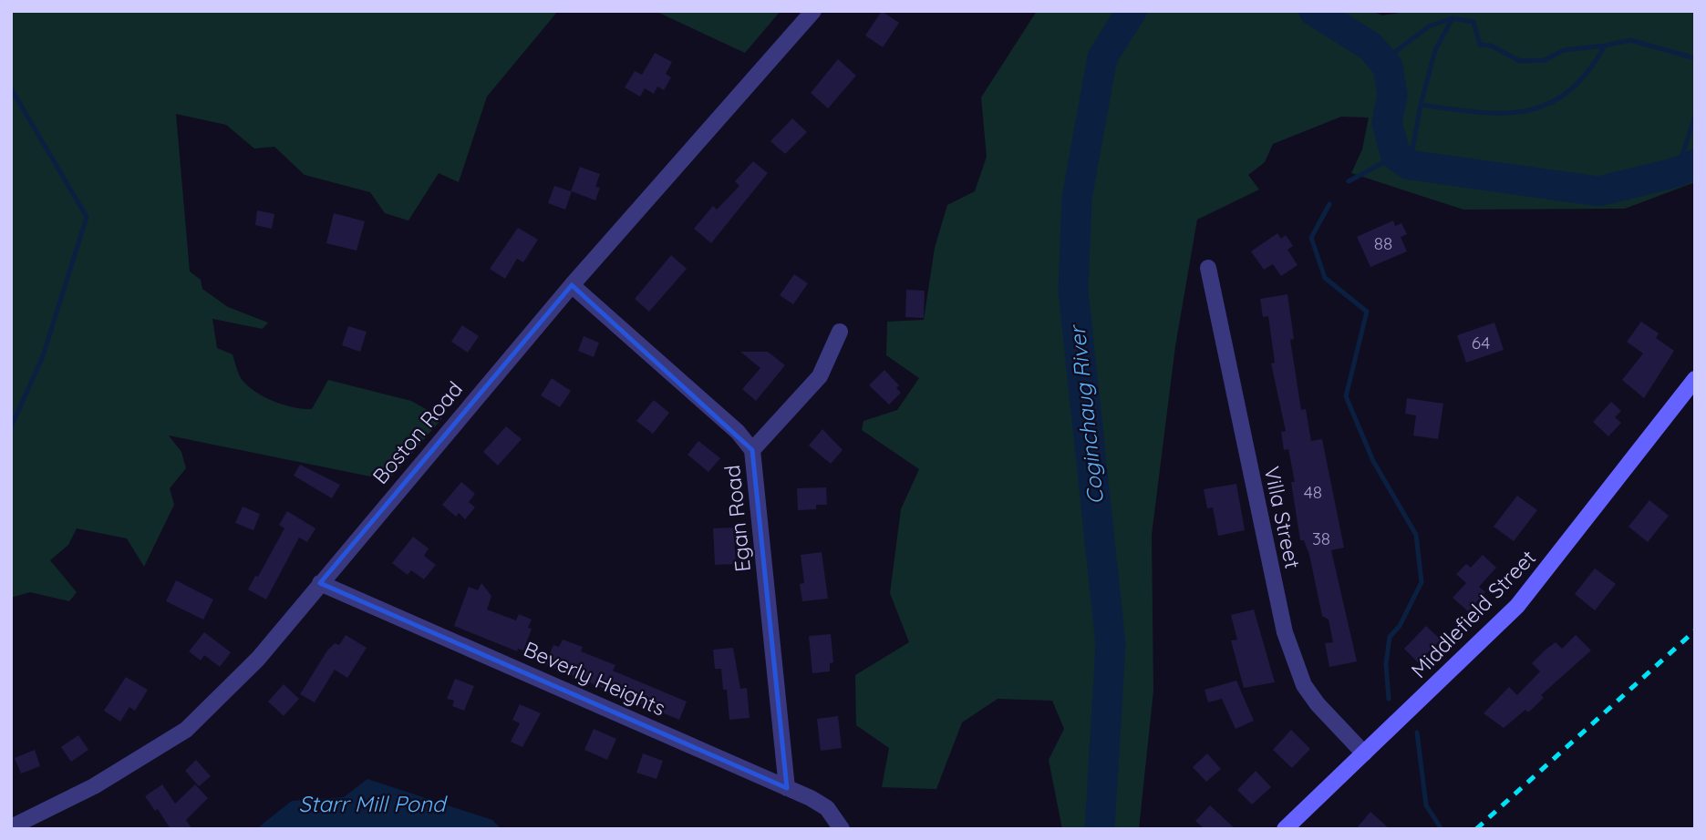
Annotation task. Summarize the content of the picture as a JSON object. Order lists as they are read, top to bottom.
{
  "streets": {
    "main road": ["Middlefield Street"],
    "street": [
      "Boston Road",
      "Villa Street",
      "Egan Road",
      "Beverly Heights"
    ]
  },
  "crossings": [
    ["Boston Road", "Egan Road"],
    ["Boston Road", "Beverly Heights"],
    ["Villa Street", "Middlefield Street"],
    ["Egan Road", "Beverly Heights"]
  ],
  "water": ["Coginchaug River", "Starr Mill Pond"],
  "house_numbers": [
    "88",
    "64",
    "48",
    "38"
  ]
}
